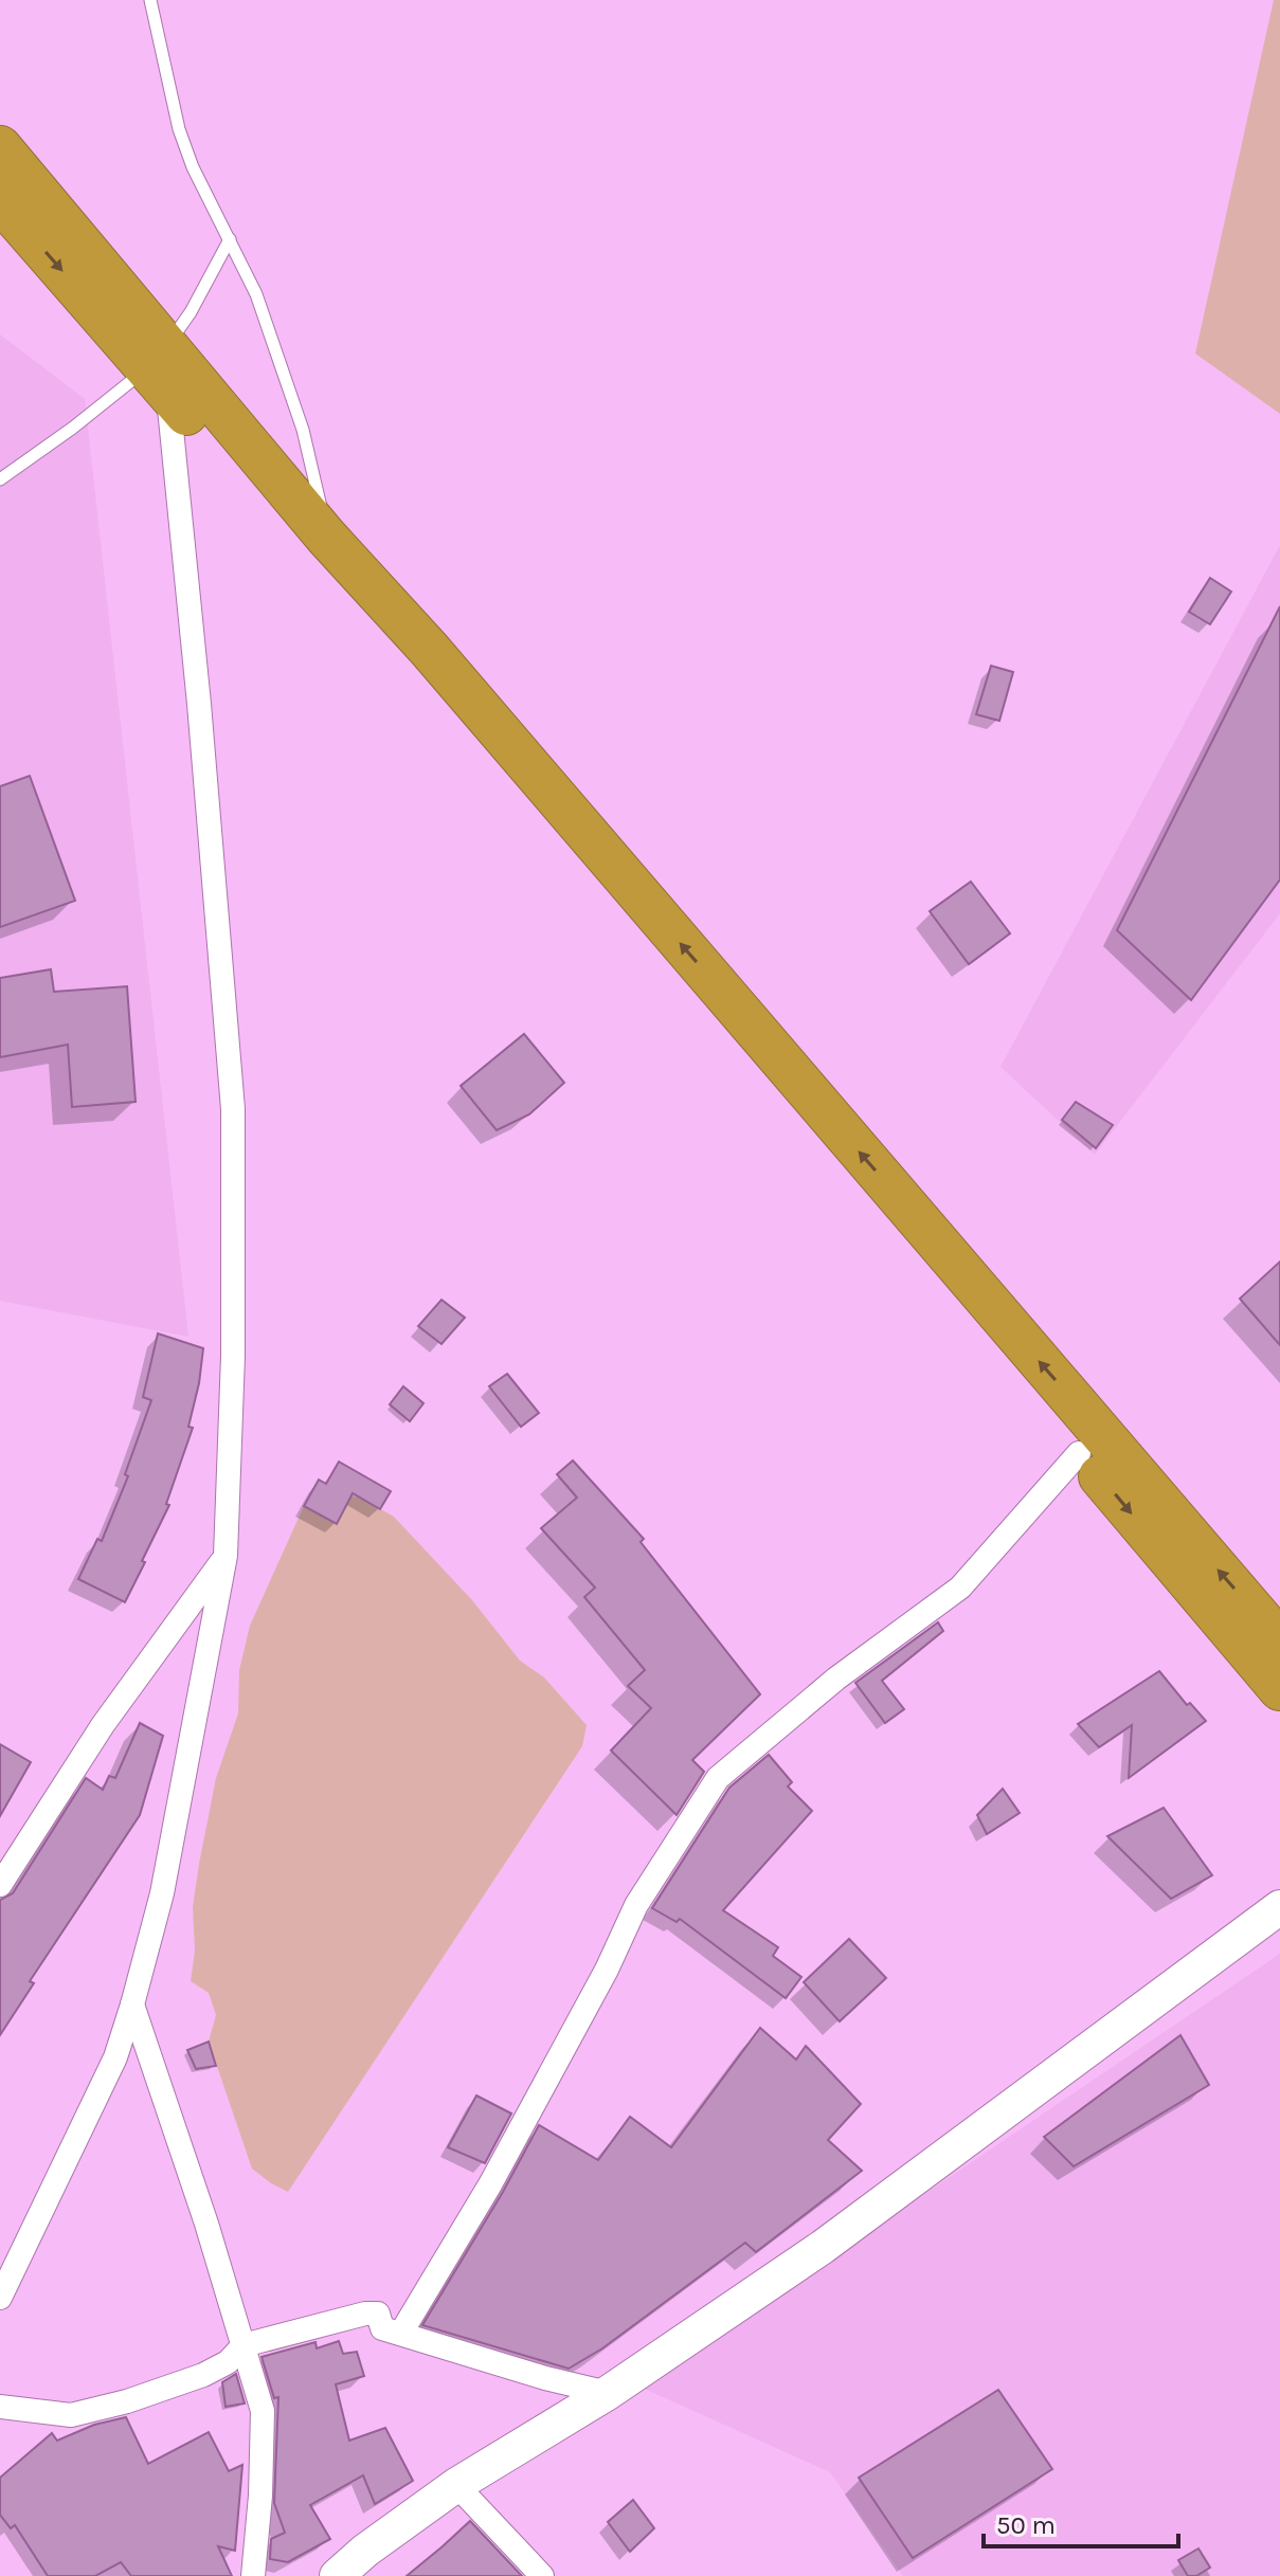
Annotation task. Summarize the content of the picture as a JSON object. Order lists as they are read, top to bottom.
{
  "scale_bar": "50 m"
}
